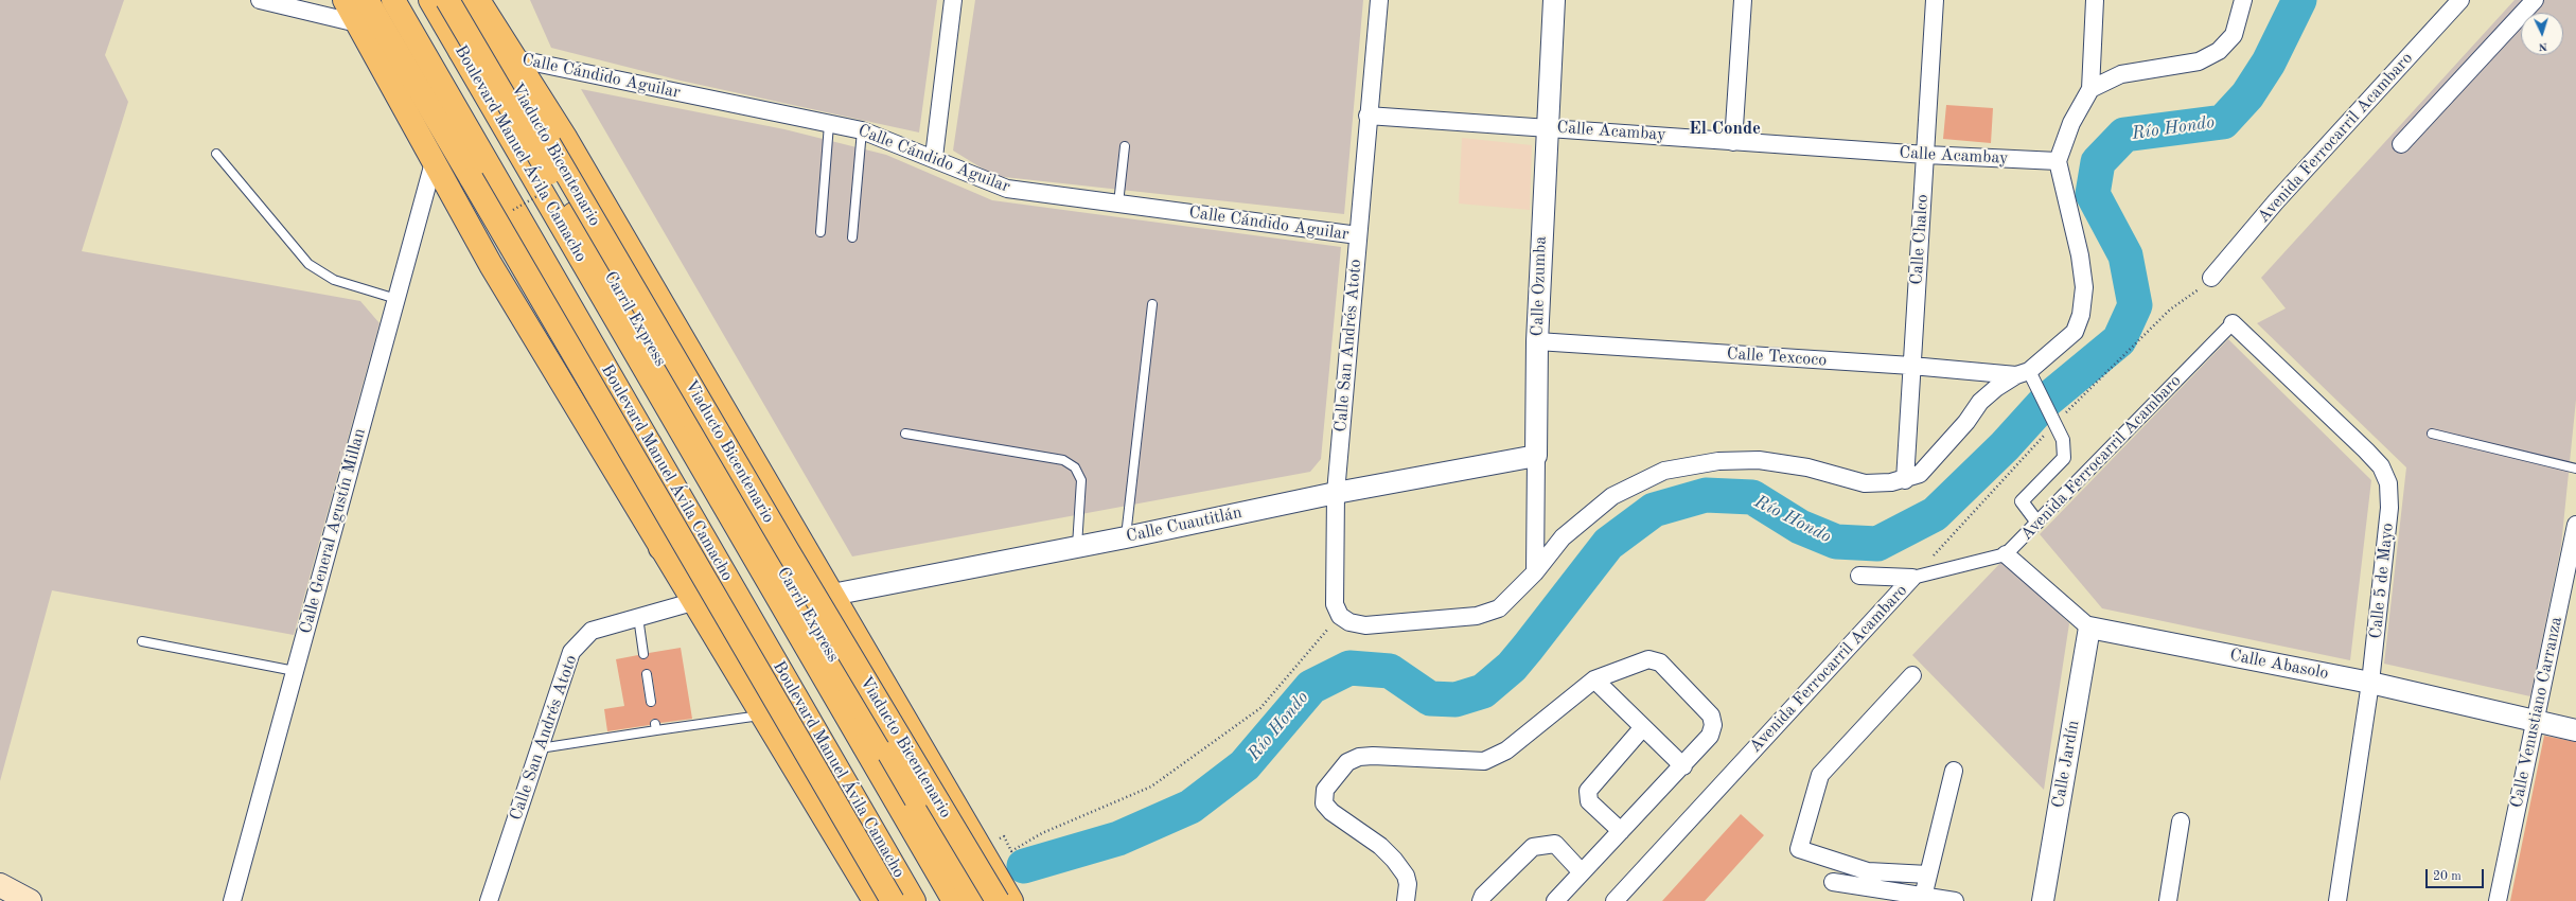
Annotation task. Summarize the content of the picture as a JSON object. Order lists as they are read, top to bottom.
{
  "streets": {
    "main road": ["Boulevard Manuel Ávila Camacho", "Viaducto Bicentenario", "Carril Express"],
    "street": [
      "Calle Cándido Aguilar",
      "Calle Acambay",
      "Avenida Ferrocarril Acambaro",
      "Calle Chalco",
      "Calle Ozumba",
      "Calle San Andrés Atoto",
      "Calle Texcoco",
      "Calle Cuautitlán",
      "Calle General Agustín Millan",
      "Calle 5 de Mayo",
      "Calle Abasolo",
      "Calle Venustiano Carranza",
      "Calle Jardín"
    ]
  },
  "crossings": [
    ["Calle Cándido Aguilar", "Calle San Andrés Atoto"],
    ["Calle Acambay", "Calle Chalco"],
    ["Calle Acambay", "Calle Ozumba"],
    ["Calle Acambay", "Calle San Andrés Atoto"],
    ["Avenida Ferrocarril Acambaro", "Calle 5 de Mayo"],
    ["Avenida Ferrocarril Acambaro", "Calle Abasolo"],
    ["Calle Chalco", "Calle Texcoco"],
    ["Calle Ozumba", "Calle Texcoco"],
    ["Calle Ozumba", "Calle Cuautitlán"],
    ["Calle San Andrés Atoto", "Calle Cuautitlán"],
    ["Calle 5 de Mayo", "Calle Abasolo"],
    ["Calle Abasolo", "Calle Venustiano Carranza"],
    ["Calle Abasolo", "Calle Jardín"]
  ],
  "districts": ["El Conde"],
  "water": ["Río Hondo"],
  "scale_bar": "20 m",
  "north": "bottom"
}
